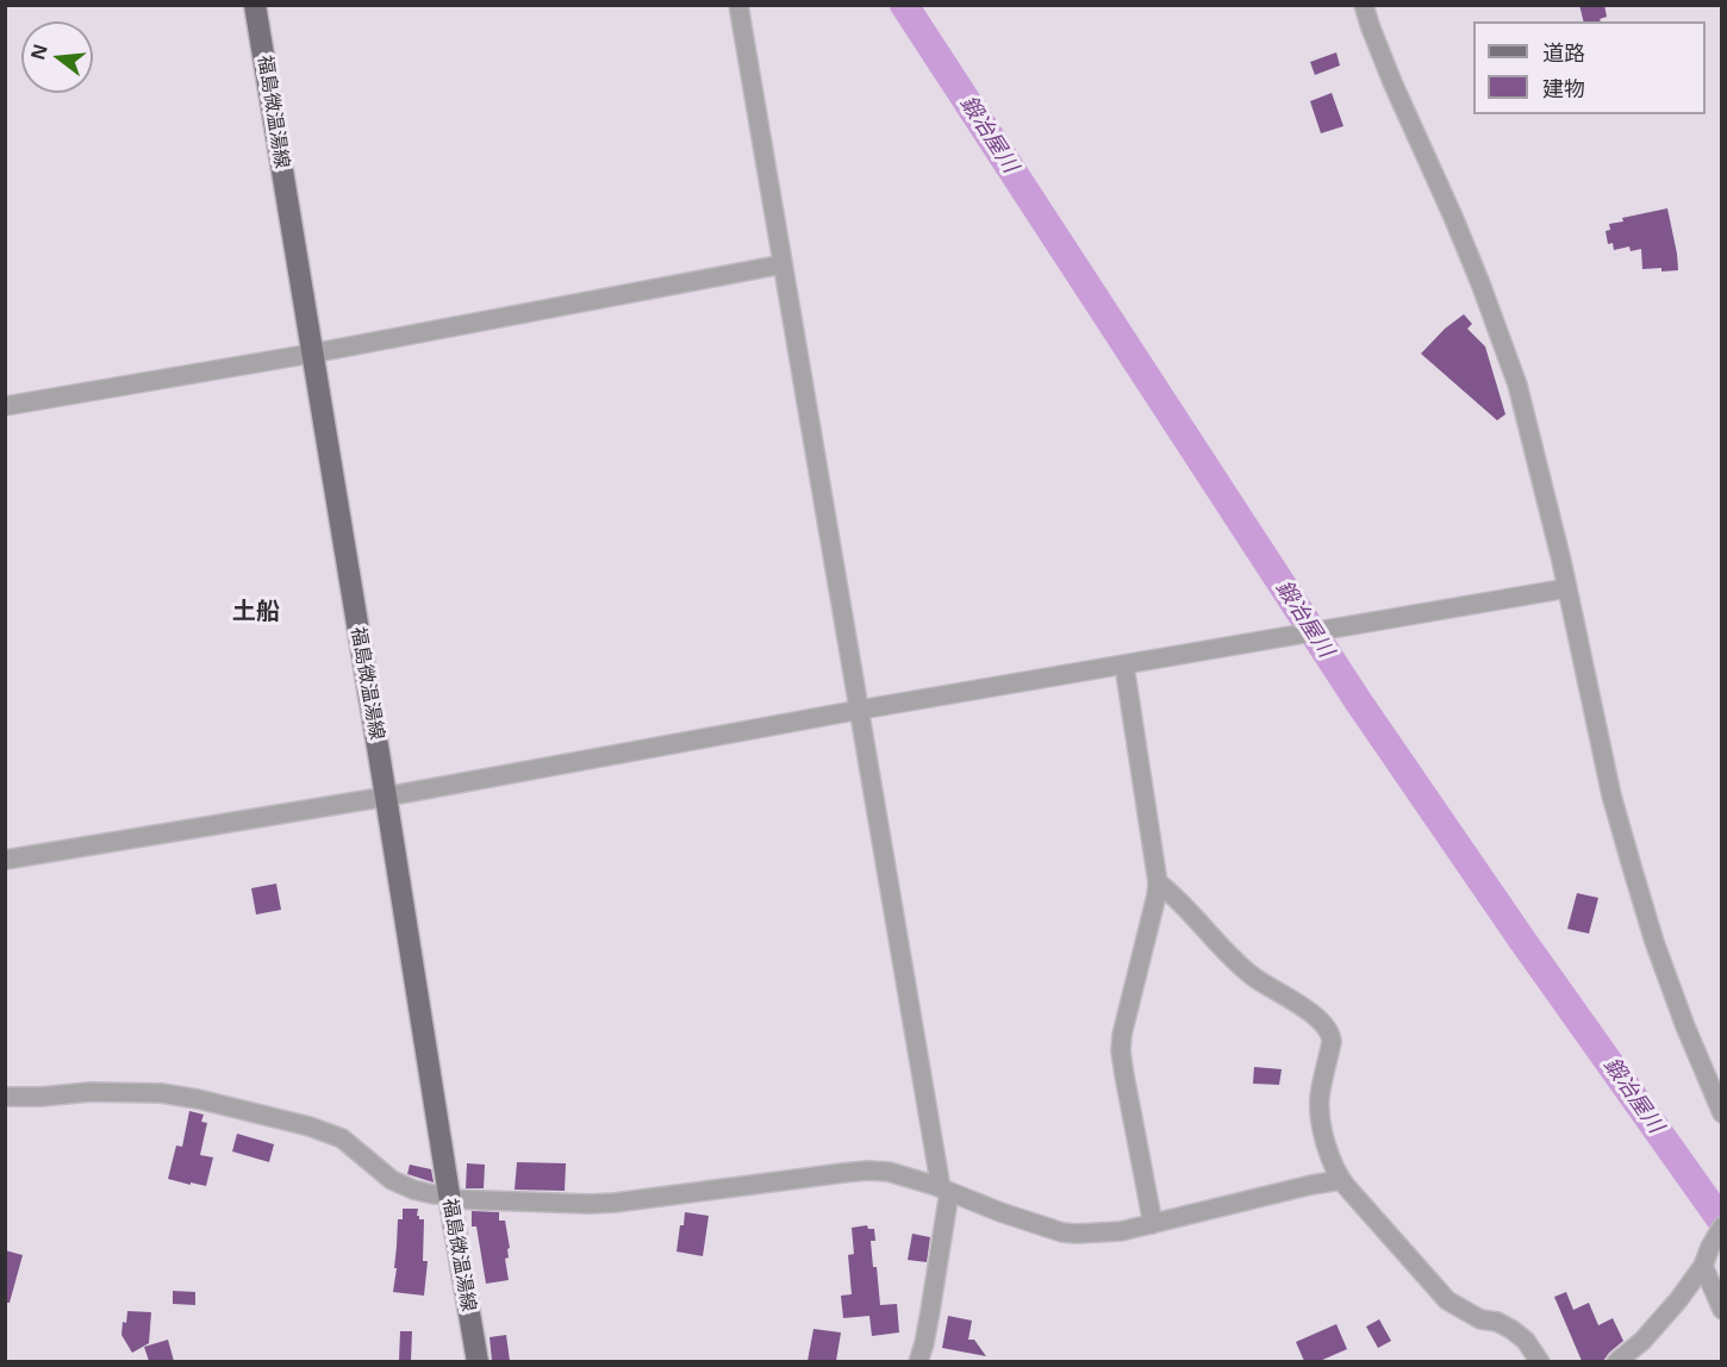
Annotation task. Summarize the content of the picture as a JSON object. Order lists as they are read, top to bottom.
{
  "streets": {
    "main road": ["福島微温湯線"]
  },
  "districts": ["土船"],
  "water": ["鍛冶屋川"],
  "legend": ["道路", "建物"],
  "north": "left"
}
